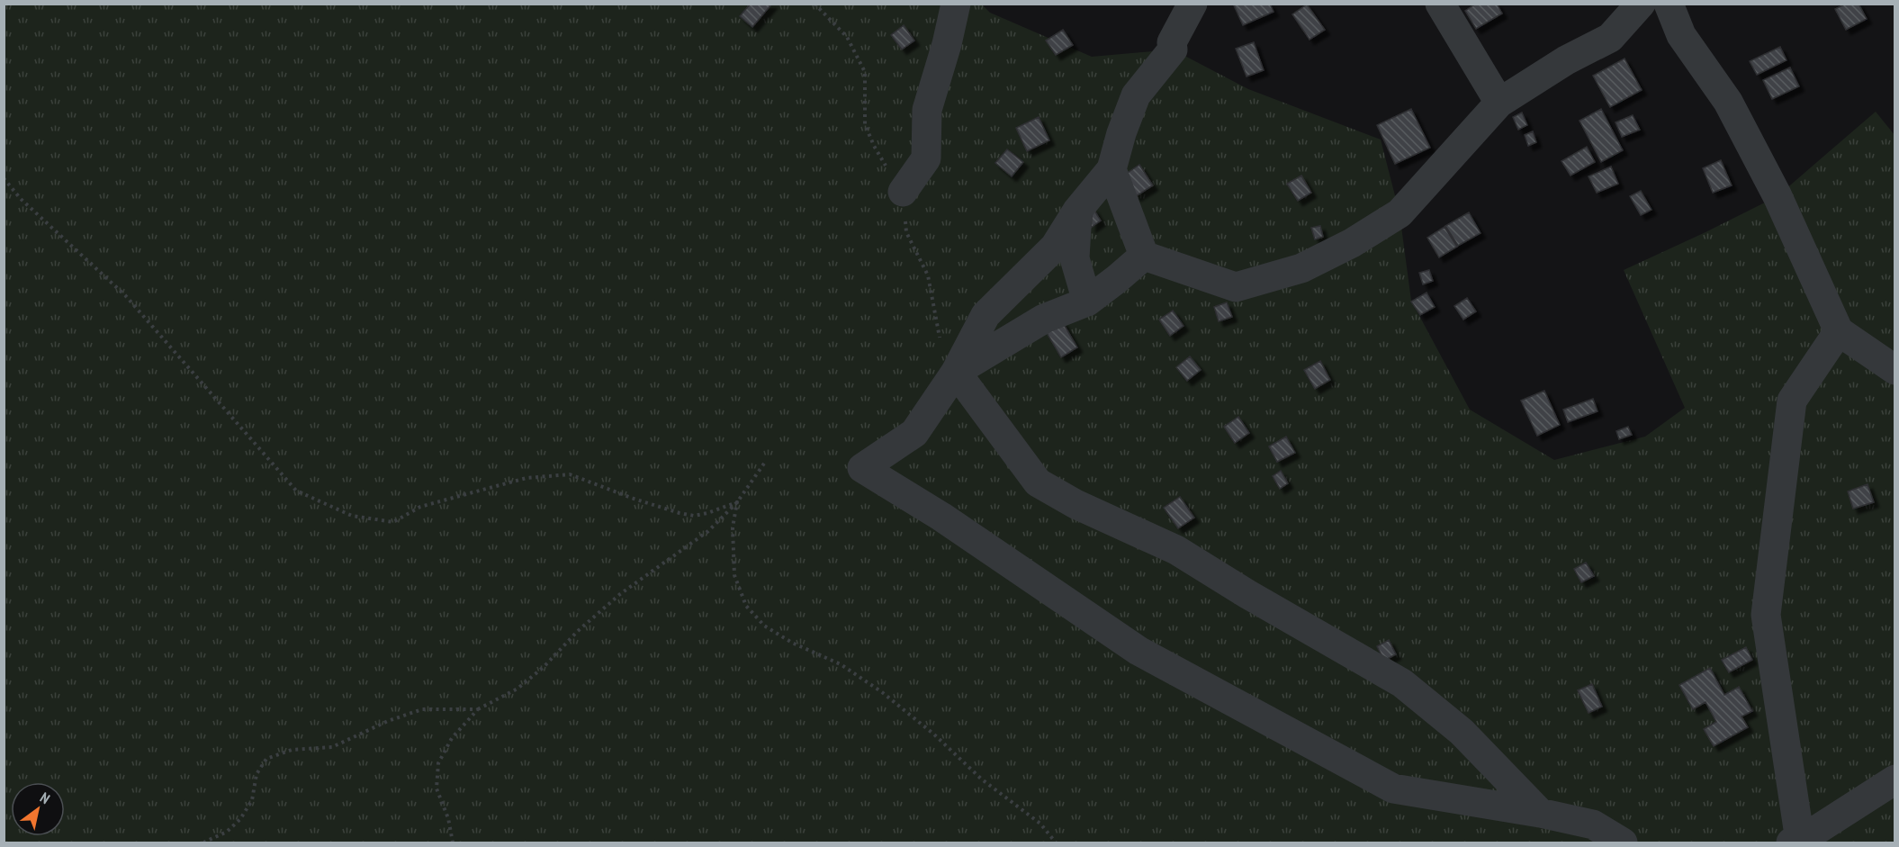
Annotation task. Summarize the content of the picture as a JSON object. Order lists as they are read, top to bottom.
{
  "north": "top right"
}
